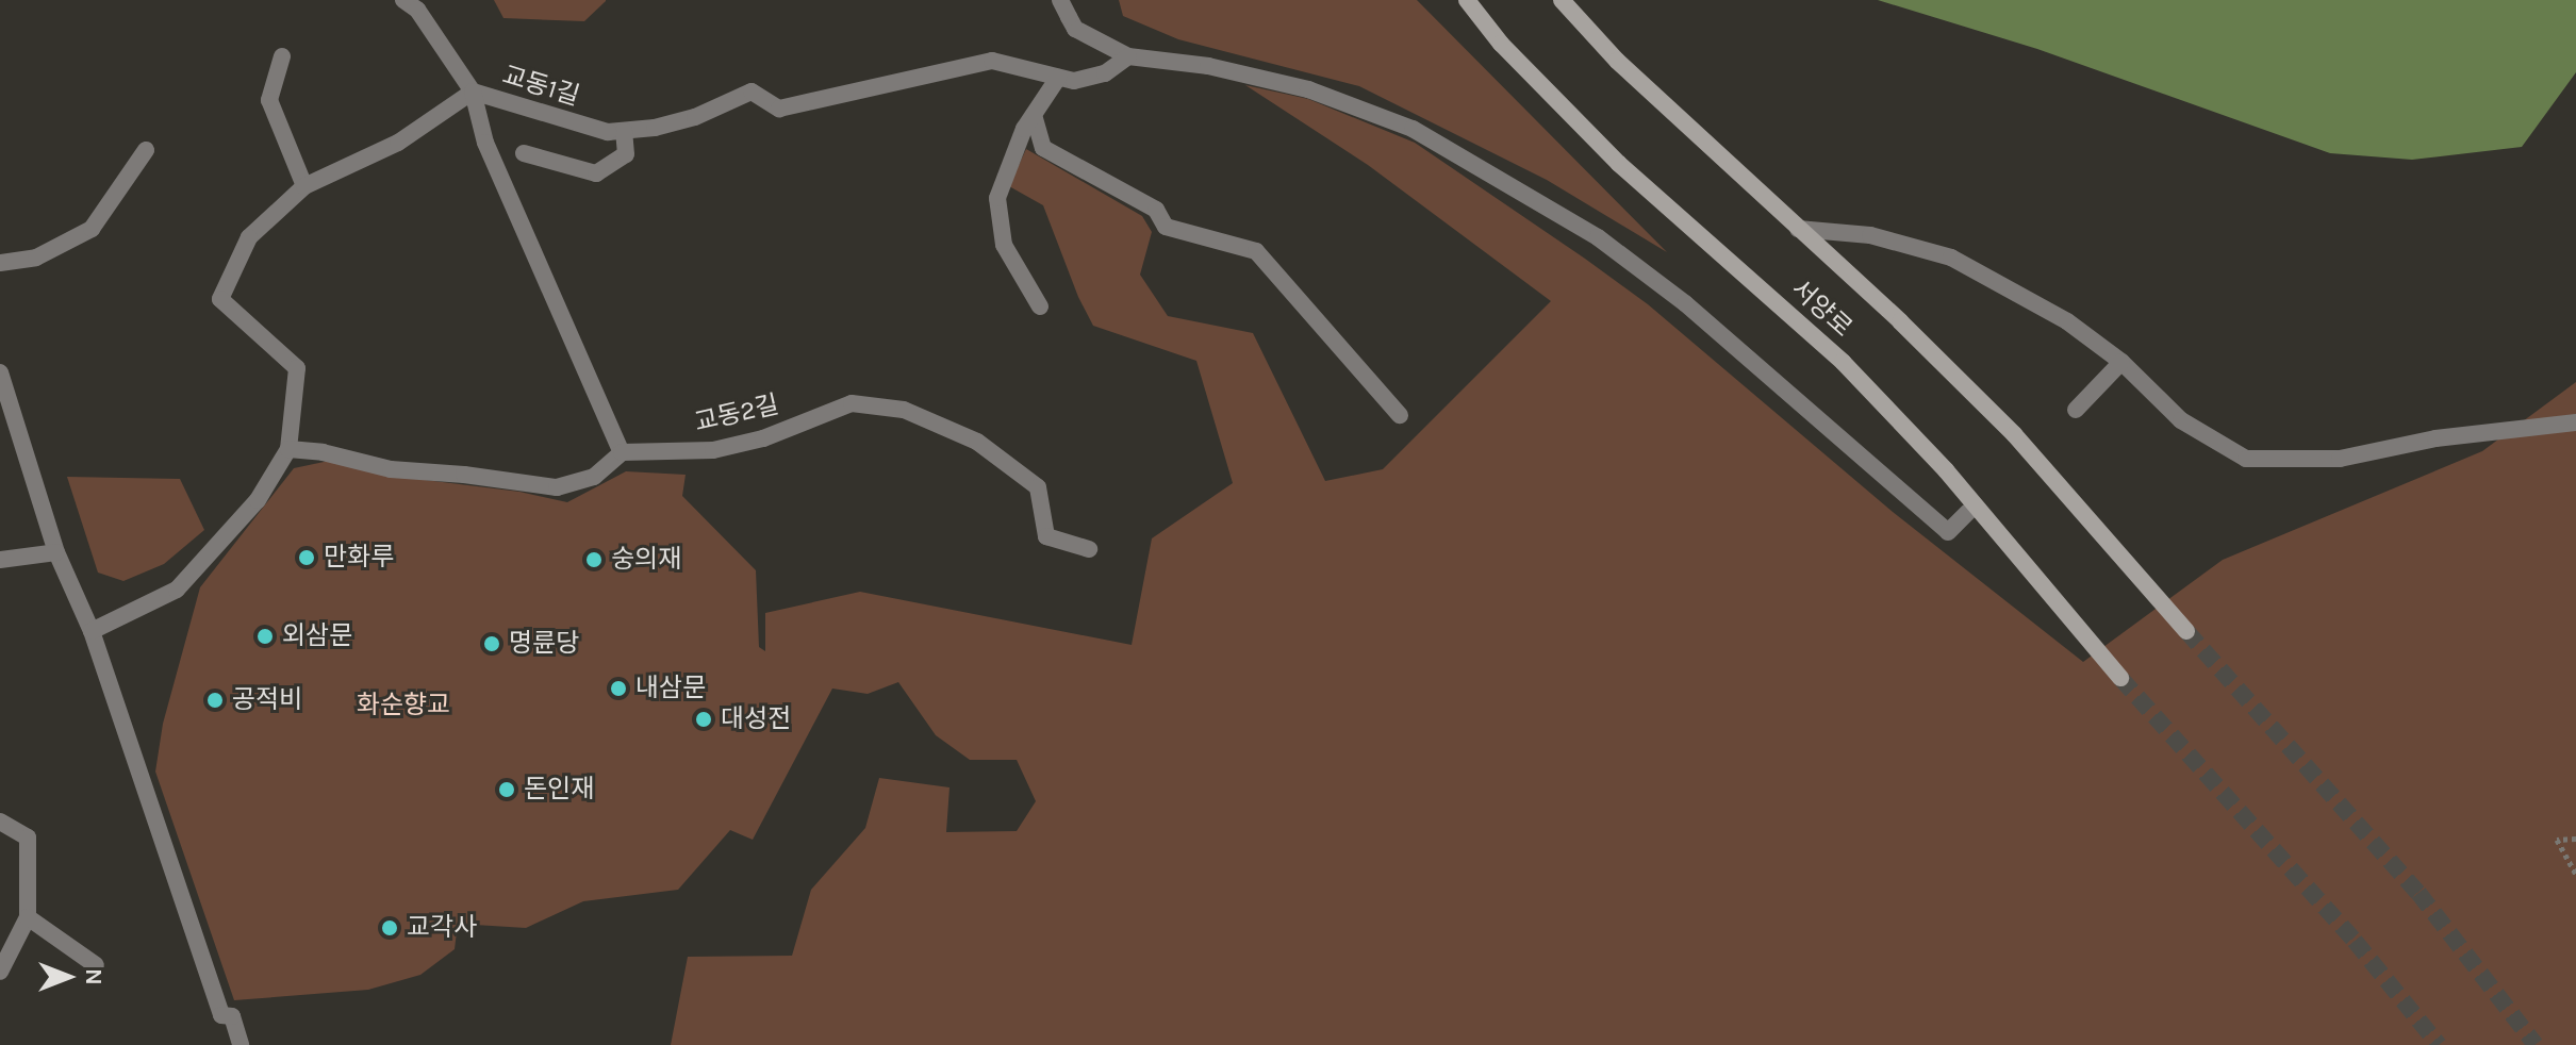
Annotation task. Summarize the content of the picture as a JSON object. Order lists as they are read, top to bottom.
{
  "streets": {
    "main road": ["서양로"],
    "street": ["교동1길", "교동2길"]
  },
  "parks": ["화순향교"],
  "places": [
    "만화루",
    "숭의재",
    "외삼문",
    "명륜당",
    "내삼문",
    "공적비",
    "대성전",
    "돈인재",
    "교각사"
  ],
  "north": "right"
}
